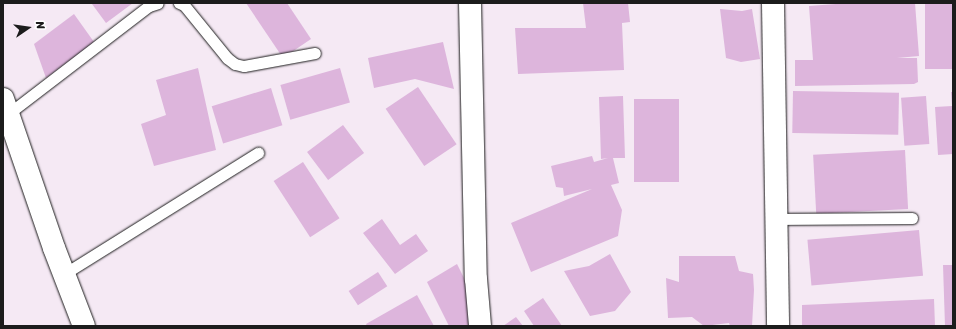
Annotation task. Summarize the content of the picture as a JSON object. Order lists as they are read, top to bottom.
{
  "north": "right"
}
